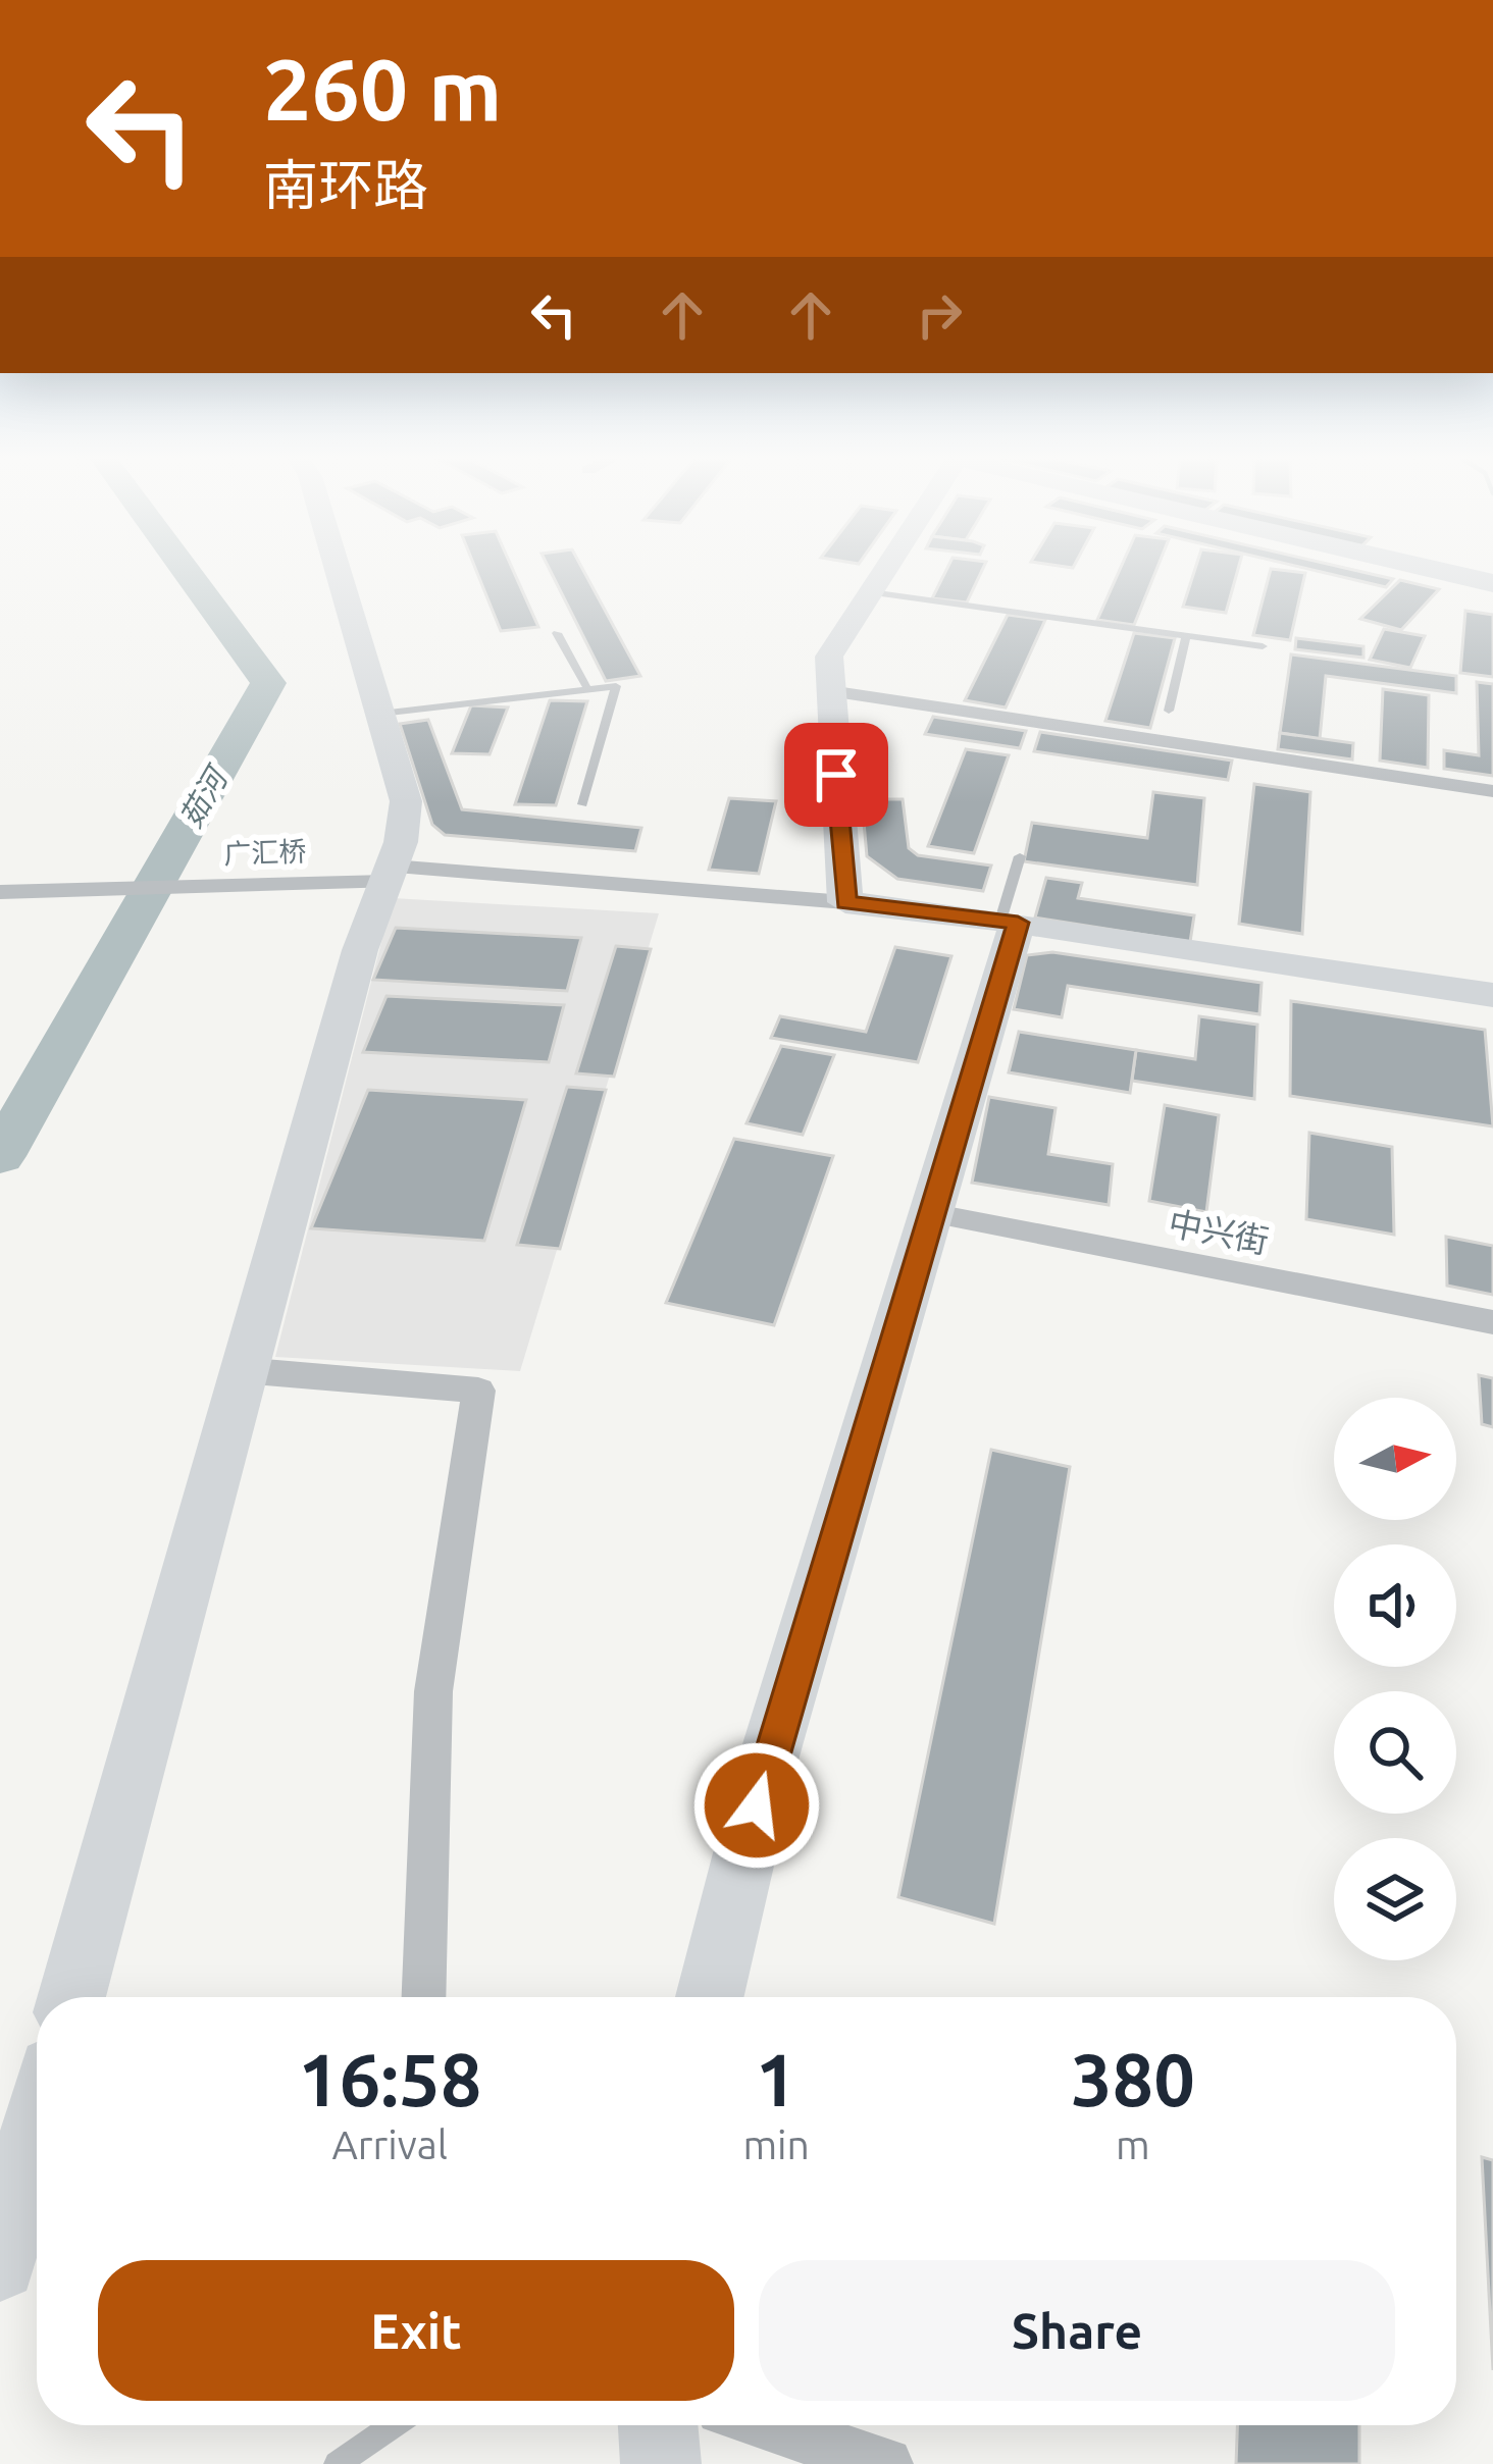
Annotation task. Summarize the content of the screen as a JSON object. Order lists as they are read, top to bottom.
{
  "streets": {
    "street": ["广汇桥", "中兴街"]
  },
  "water": ["茹河"],
  "north": "right",
  "page": {
    "turn": ["260 m", "南环路"],
    "eta": [
      "16:58",
      "Arrival",
      "1",
      "min",
      "380",
      "m"
    ],
    "buttons": ["Exit", "Share"]
  }
}
